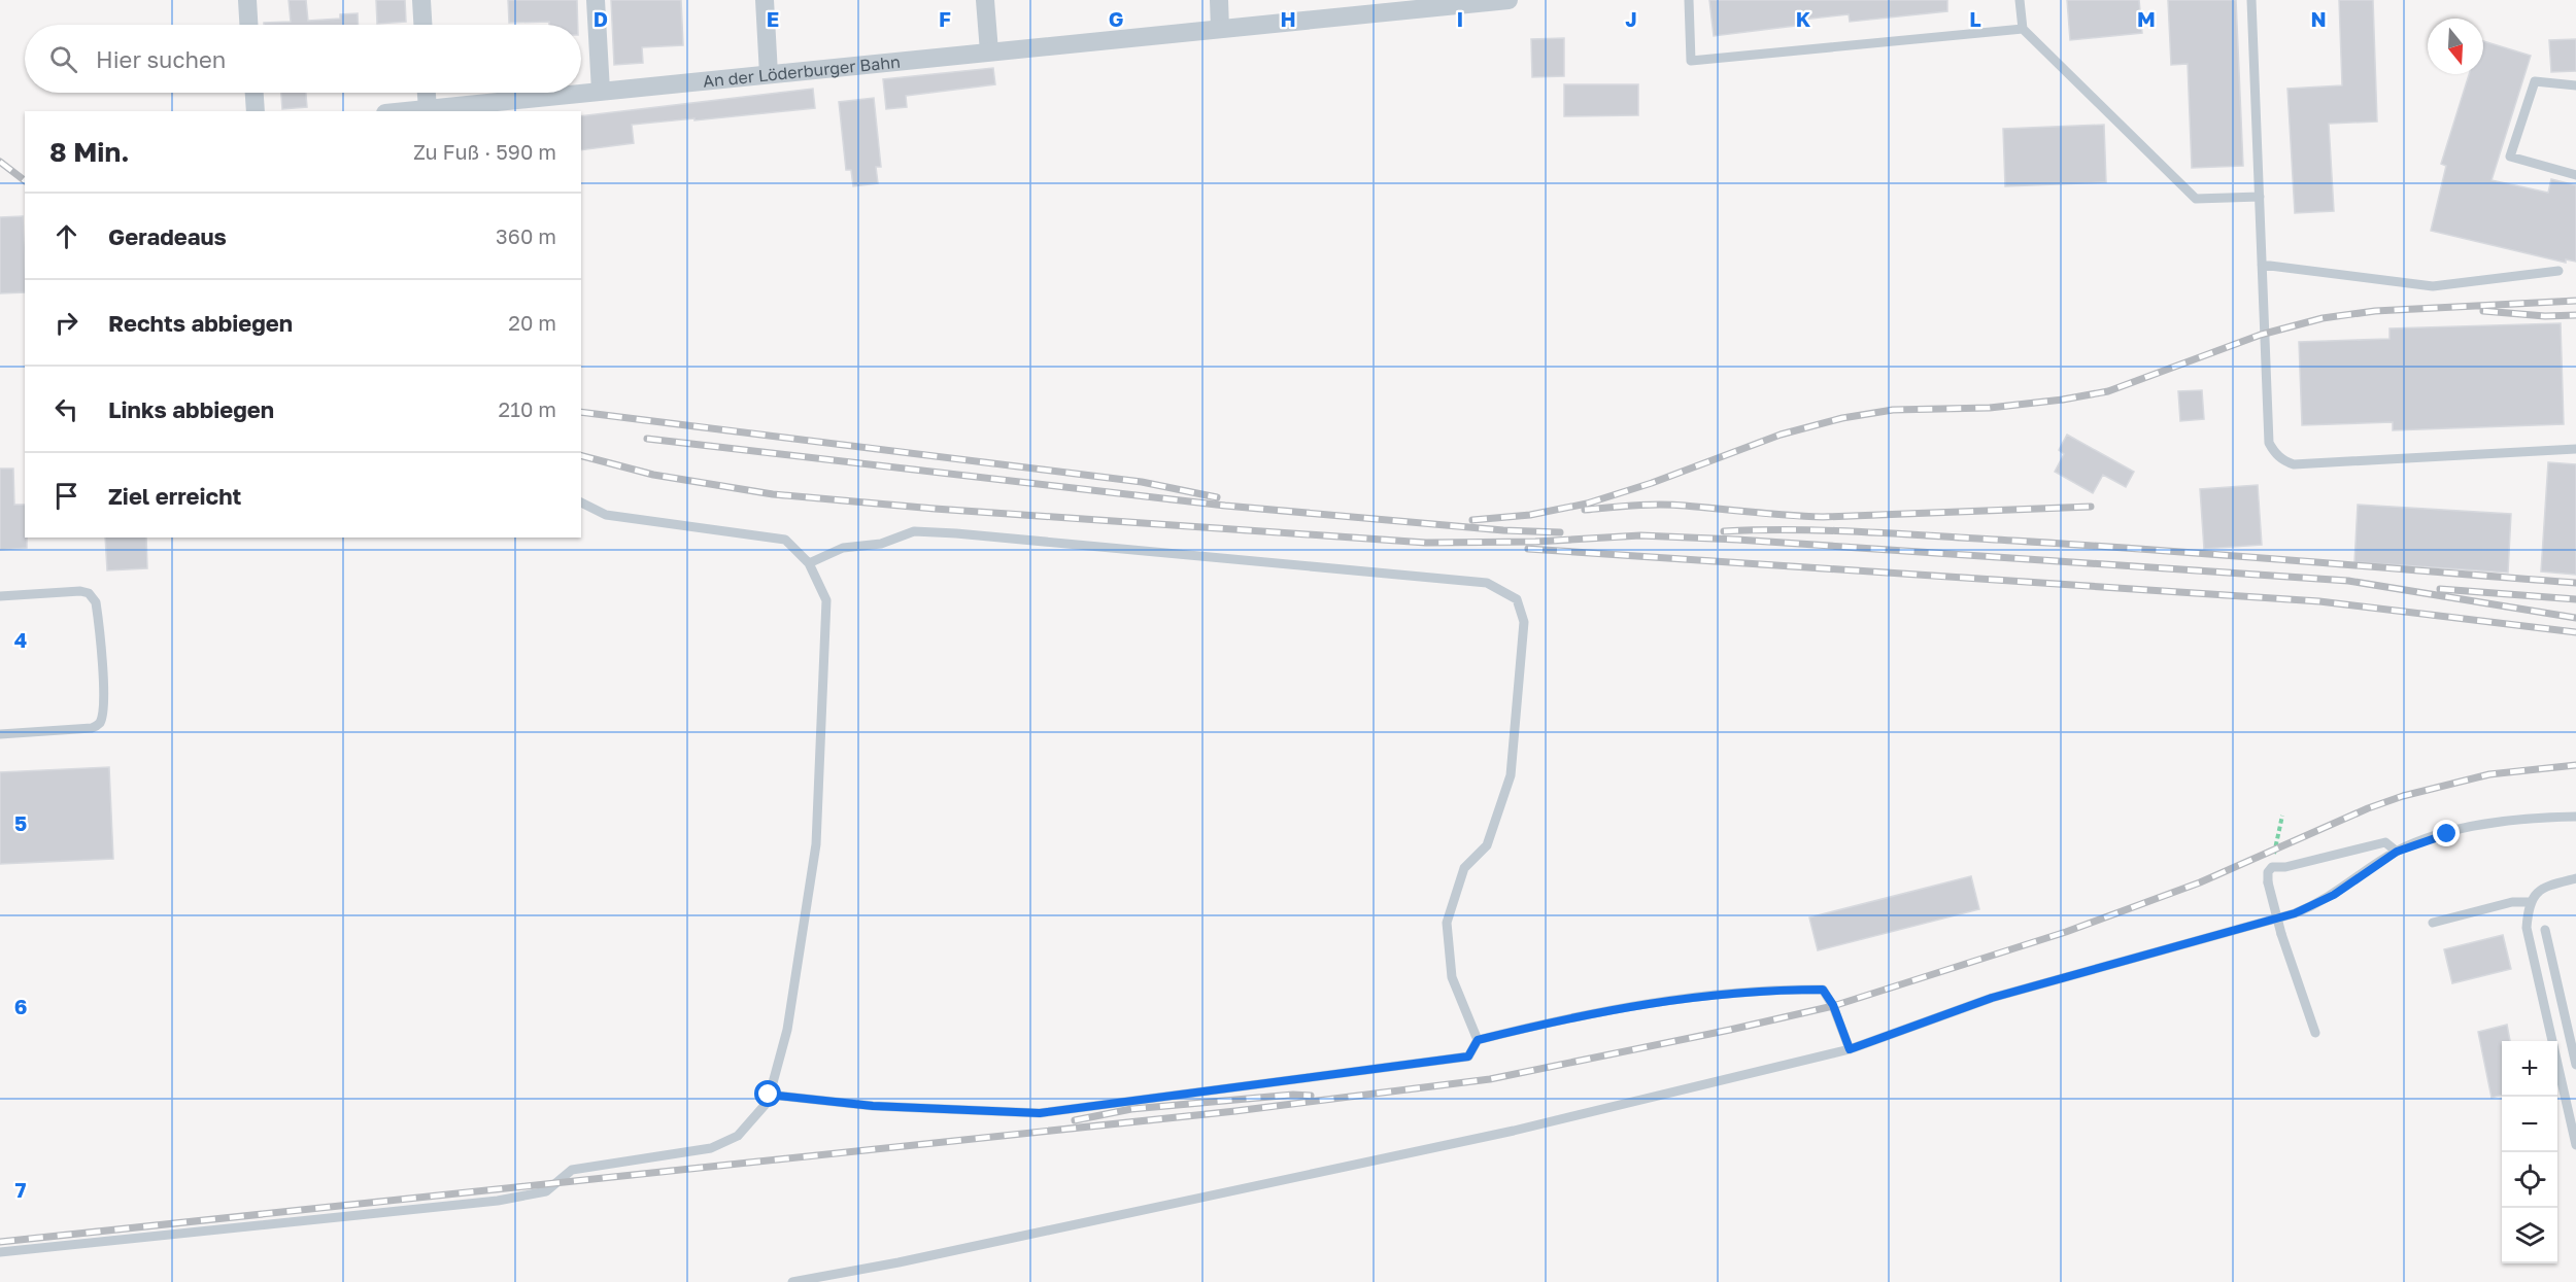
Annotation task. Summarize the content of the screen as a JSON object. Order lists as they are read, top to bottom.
{
  "streets": {
    "street": ["An der Löderburger Bahn"]
  },
  "north": "bottom",
  "page": {
    "search": "Hier suchen",
    "heading": ["8 Min.", "Zu Fuß · 590 m"],
    "list": [
      ["Geradeaus", "360 m"],
      ["Rechts abbiegen", "20 m"],
      ["Links abbiegen", "210 m"],
      "Ziel erreicht"
    ],
    "map_buttons": ["+", "−"]
  },
  "grid": {
    "columns": [
      "D",
      "E",
      "F",
      "G",
      "H",
      "I",
      "J",
      "K",
      "L",
      "M",
      "N"
    ],
    "rows": [
      "4",
      "5",
      "6",
      "7"
    ]
  }
}
